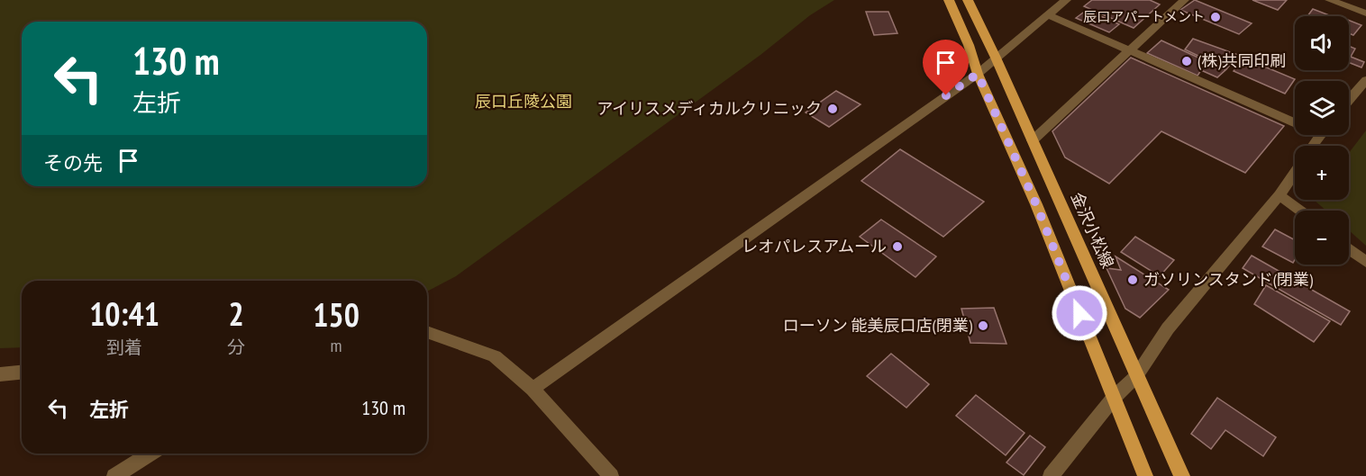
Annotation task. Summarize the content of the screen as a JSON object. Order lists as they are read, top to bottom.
{
  "streets": {
    "main road": ["金沢小松線"]
  },
  "parks": ["辰口丘陵公園"],
  "places": [
    "辰口アパートメント",
    "(株)共同印刷",
    "アイリスメディカルクリニック",
    "レオパレスアムール",
    "ガソリンスタンド(閉業)",
    "ローソン 能美辰口店(閉業)"
  ],
  "page": {
    "map_buttons": ["+", "−"],
    "turn": ["130 m", "左折"],
    "then": "その先",
    "eta": [
      "10:41",
      "到着",
      "2",
      "分",
      "150",
      "m"
    ],
    "list": [
      {
        "name": "左折",
        "value": "130 m"
      }
    ]
  }
}
